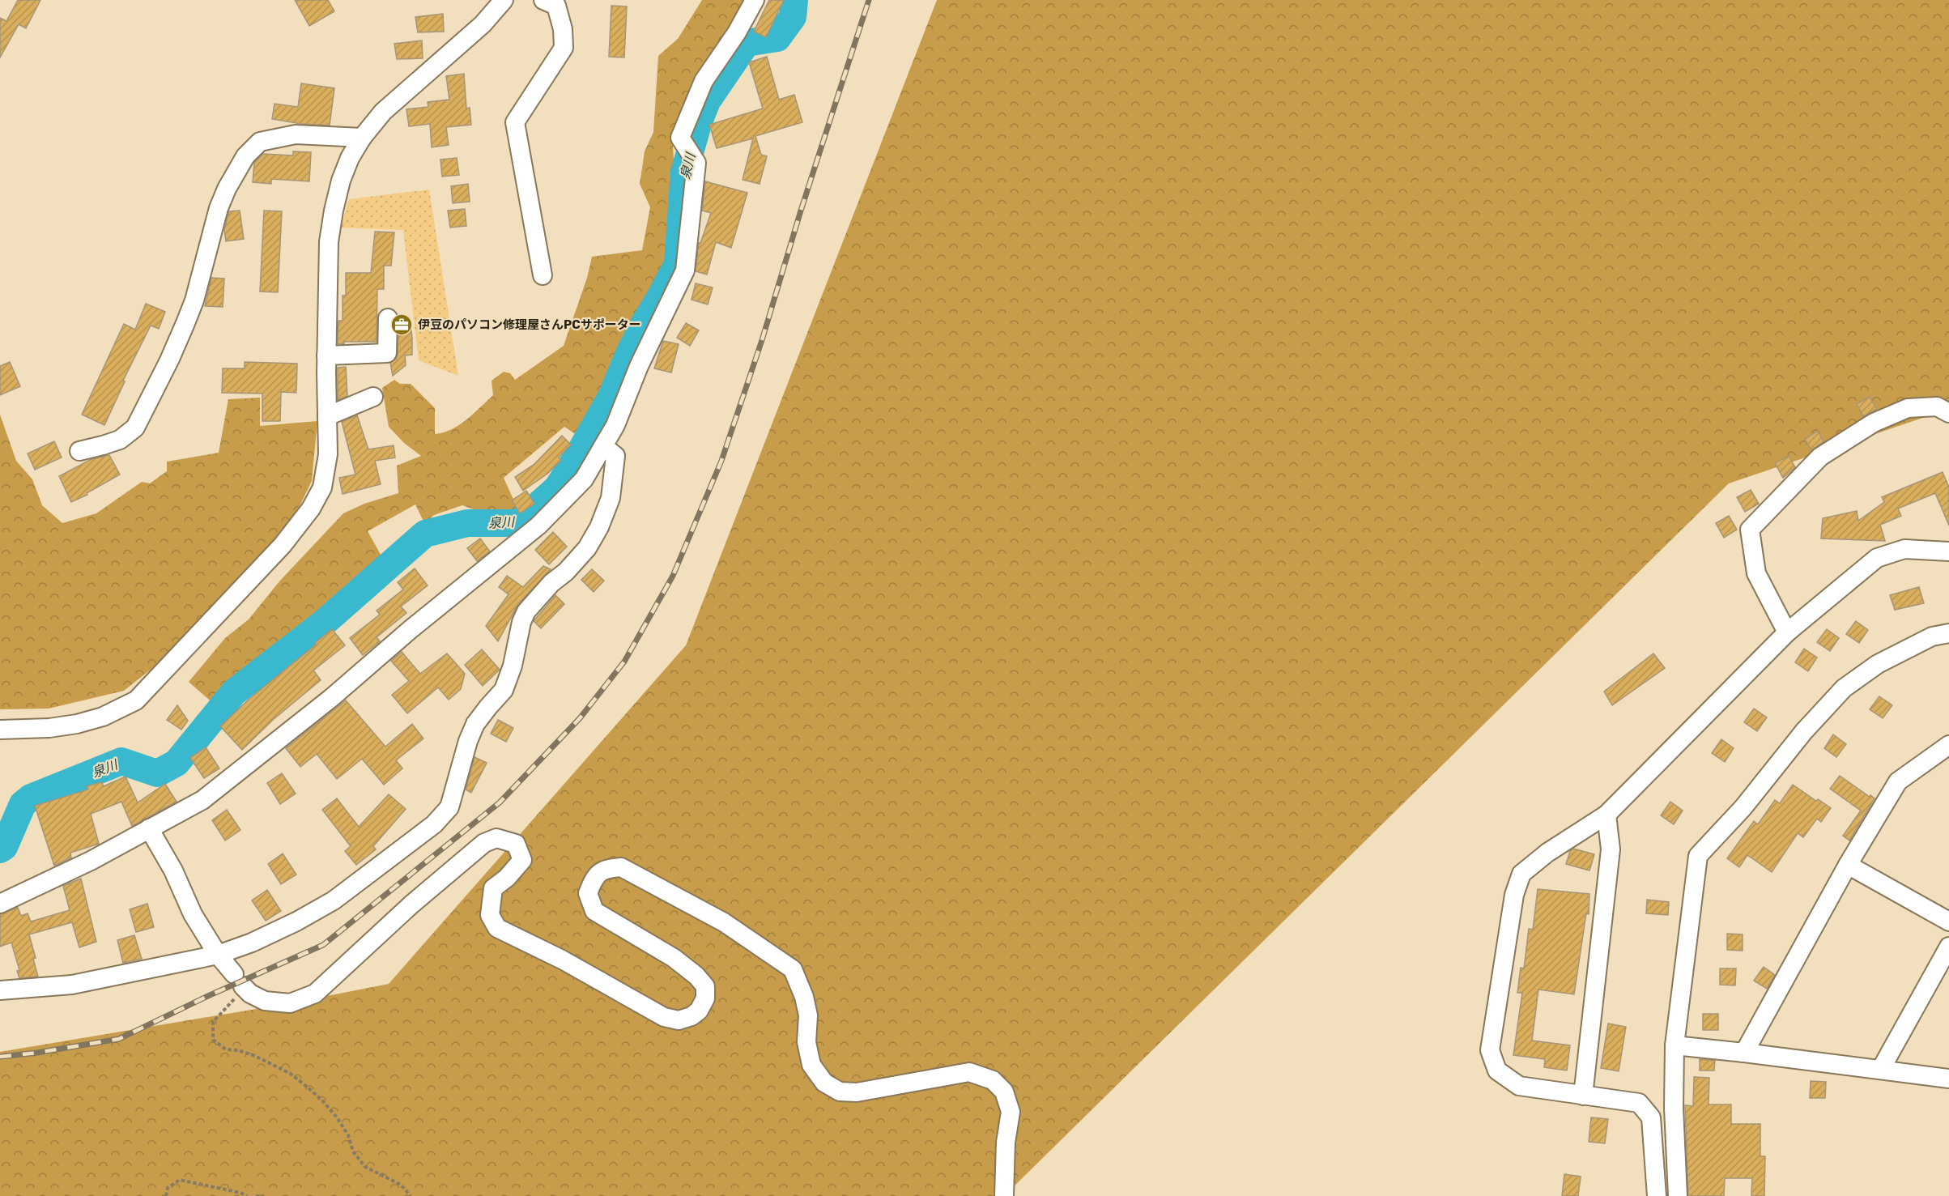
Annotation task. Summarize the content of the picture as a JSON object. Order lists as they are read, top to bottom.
{
  "water": ["泉川"],
  "places": {
    "office": ["伊豆のパソコン修理屋さんPCサポーター"]
  }
}
